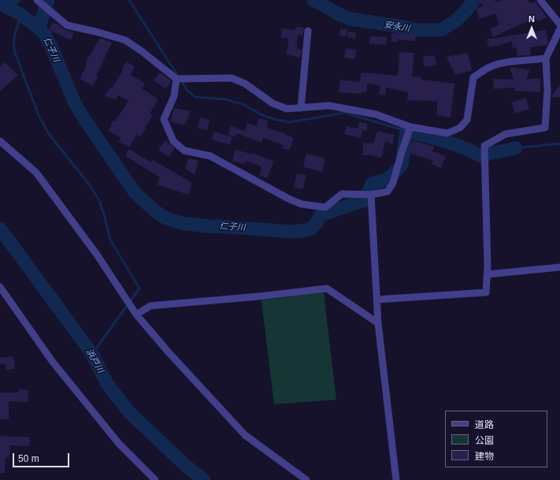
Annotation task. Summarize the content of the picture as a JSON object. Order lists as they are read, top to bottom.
{
  "water": ["安永川", "仁子川", "浜戸川"],
  "legend": ["道路", "公園", "建物"],
  "scale_bar": "50 m",
  "north": "top"
}
